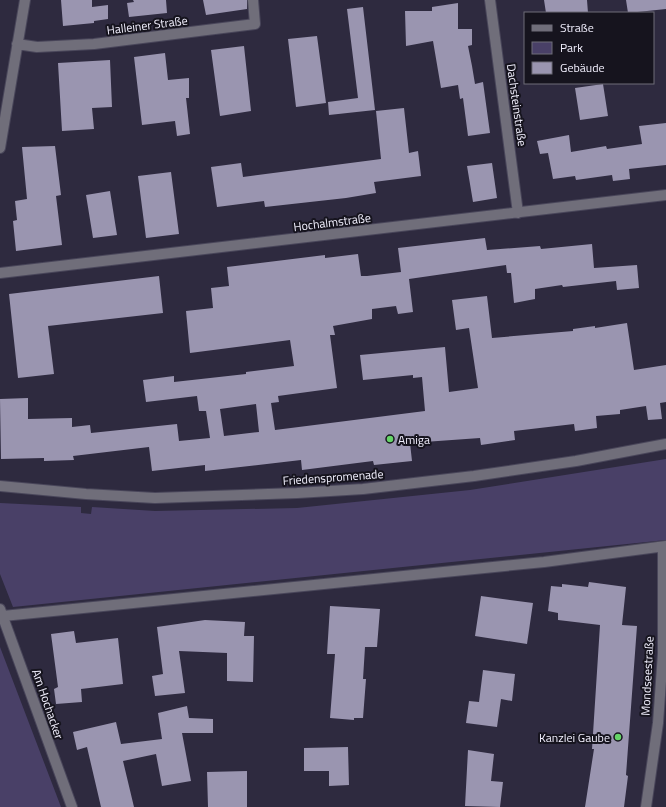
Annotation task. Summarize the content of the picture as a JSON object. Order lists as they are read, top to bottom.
{
  "streets": {
    "street": [
      "Halleiner Straße",
      "Dachsteinstraße",
      "Hochalmstraße",
      "Friedenspromenade",
      "Mondseestraße",
      "Am Hochacker"
    ]
  },
  "crossings": [
    ["Dachsteinstraße", "Hochalmstraße"]
  ],
  "places": ["Amiga", "Kanzlei Gaube"],
  "legend": ["Straße", "Park", "Gebäude"]
}
